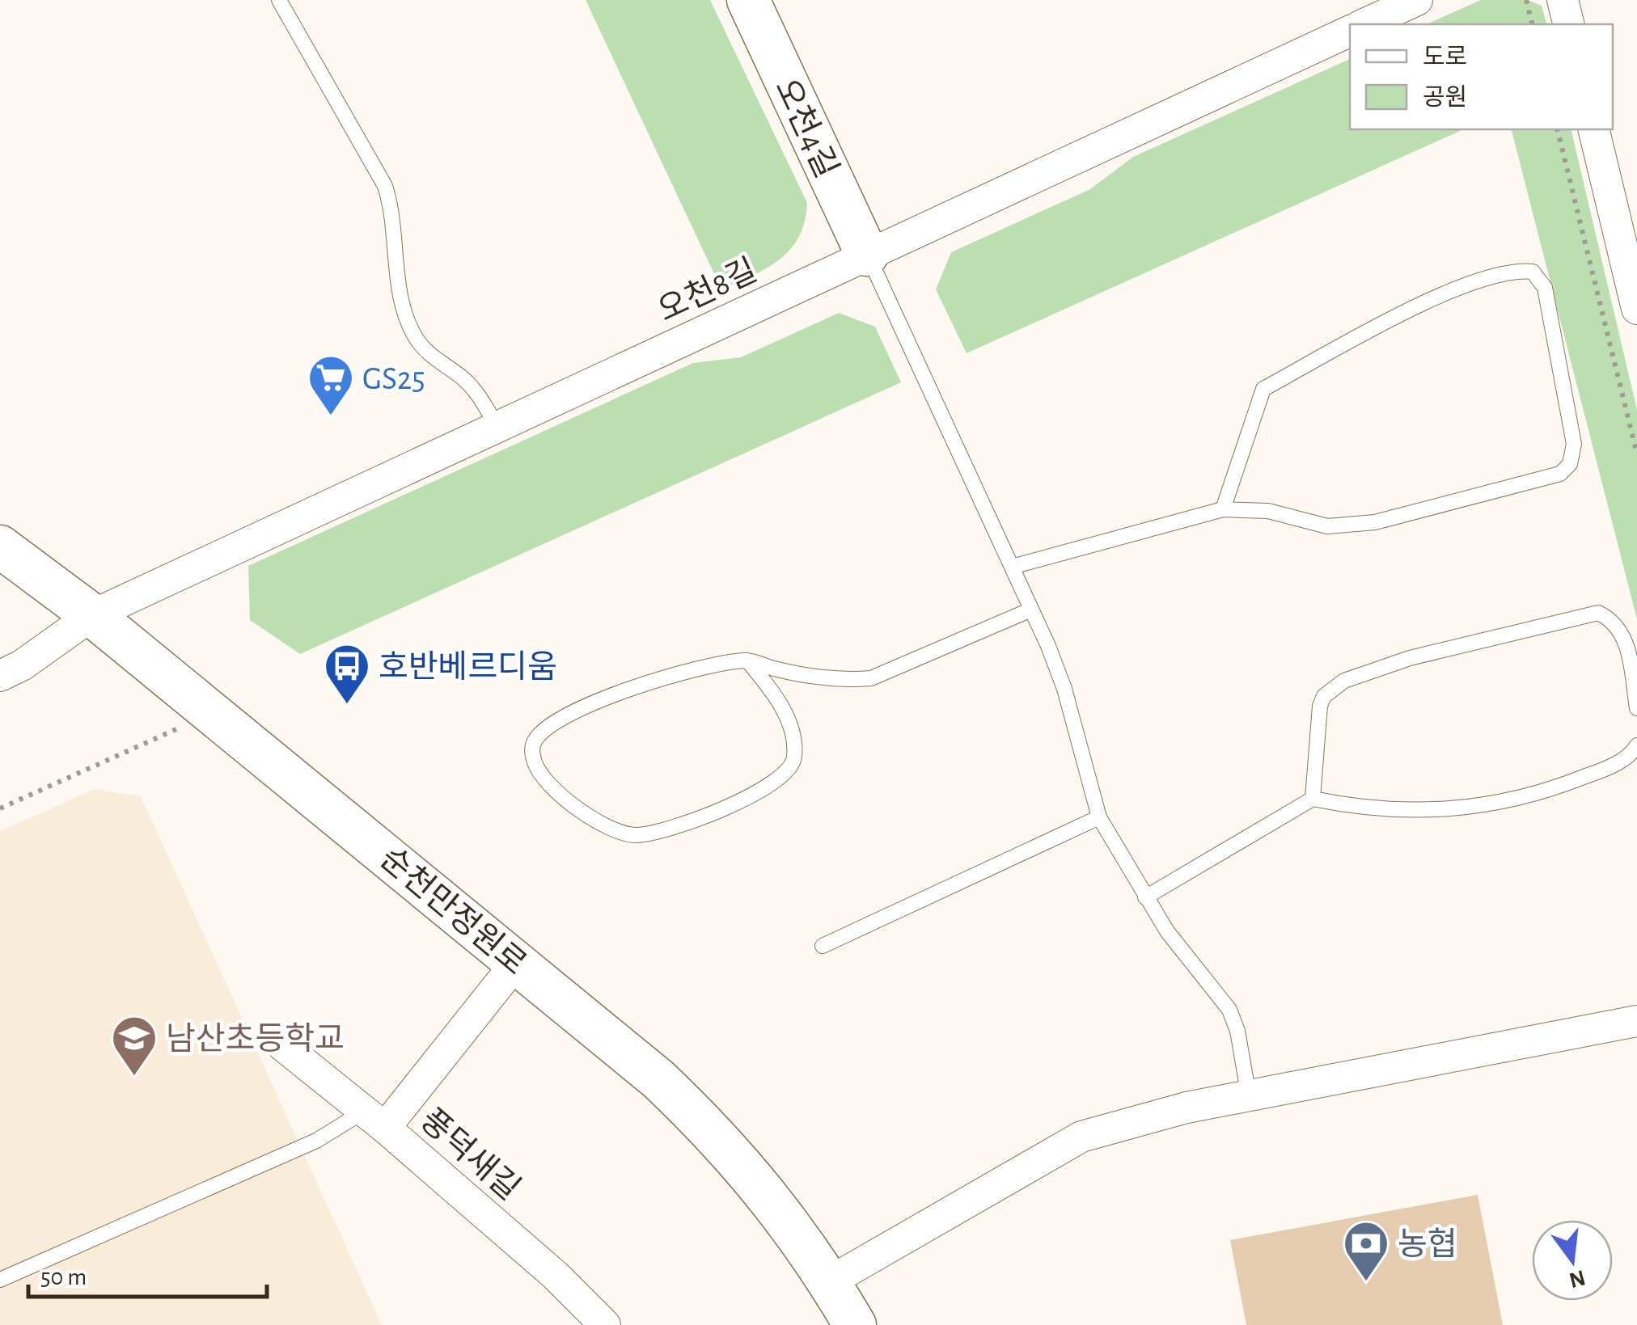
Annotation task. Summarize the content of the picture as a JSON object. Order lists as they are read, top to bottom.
{
  "streets": {
    "main road": ["오천4길", "순천만정원로"],
    "street": ["오천8길", "풍덕새길"]
  },
  "crossings": [
    ["오천4길", "오천8길"],
    ["오천8길", "순천만정원로"]
  ],
  "places": {
    "supermarket": ["GS25"],
    "bus stop": ["호반베르디움"],
    "school or university": ["남산초등학교"],
    "bank": ["농협"]
  },
  "legend": ["도로", "공원"],
  "scale_bar": "50 m",
  "north": "bottom"
}
